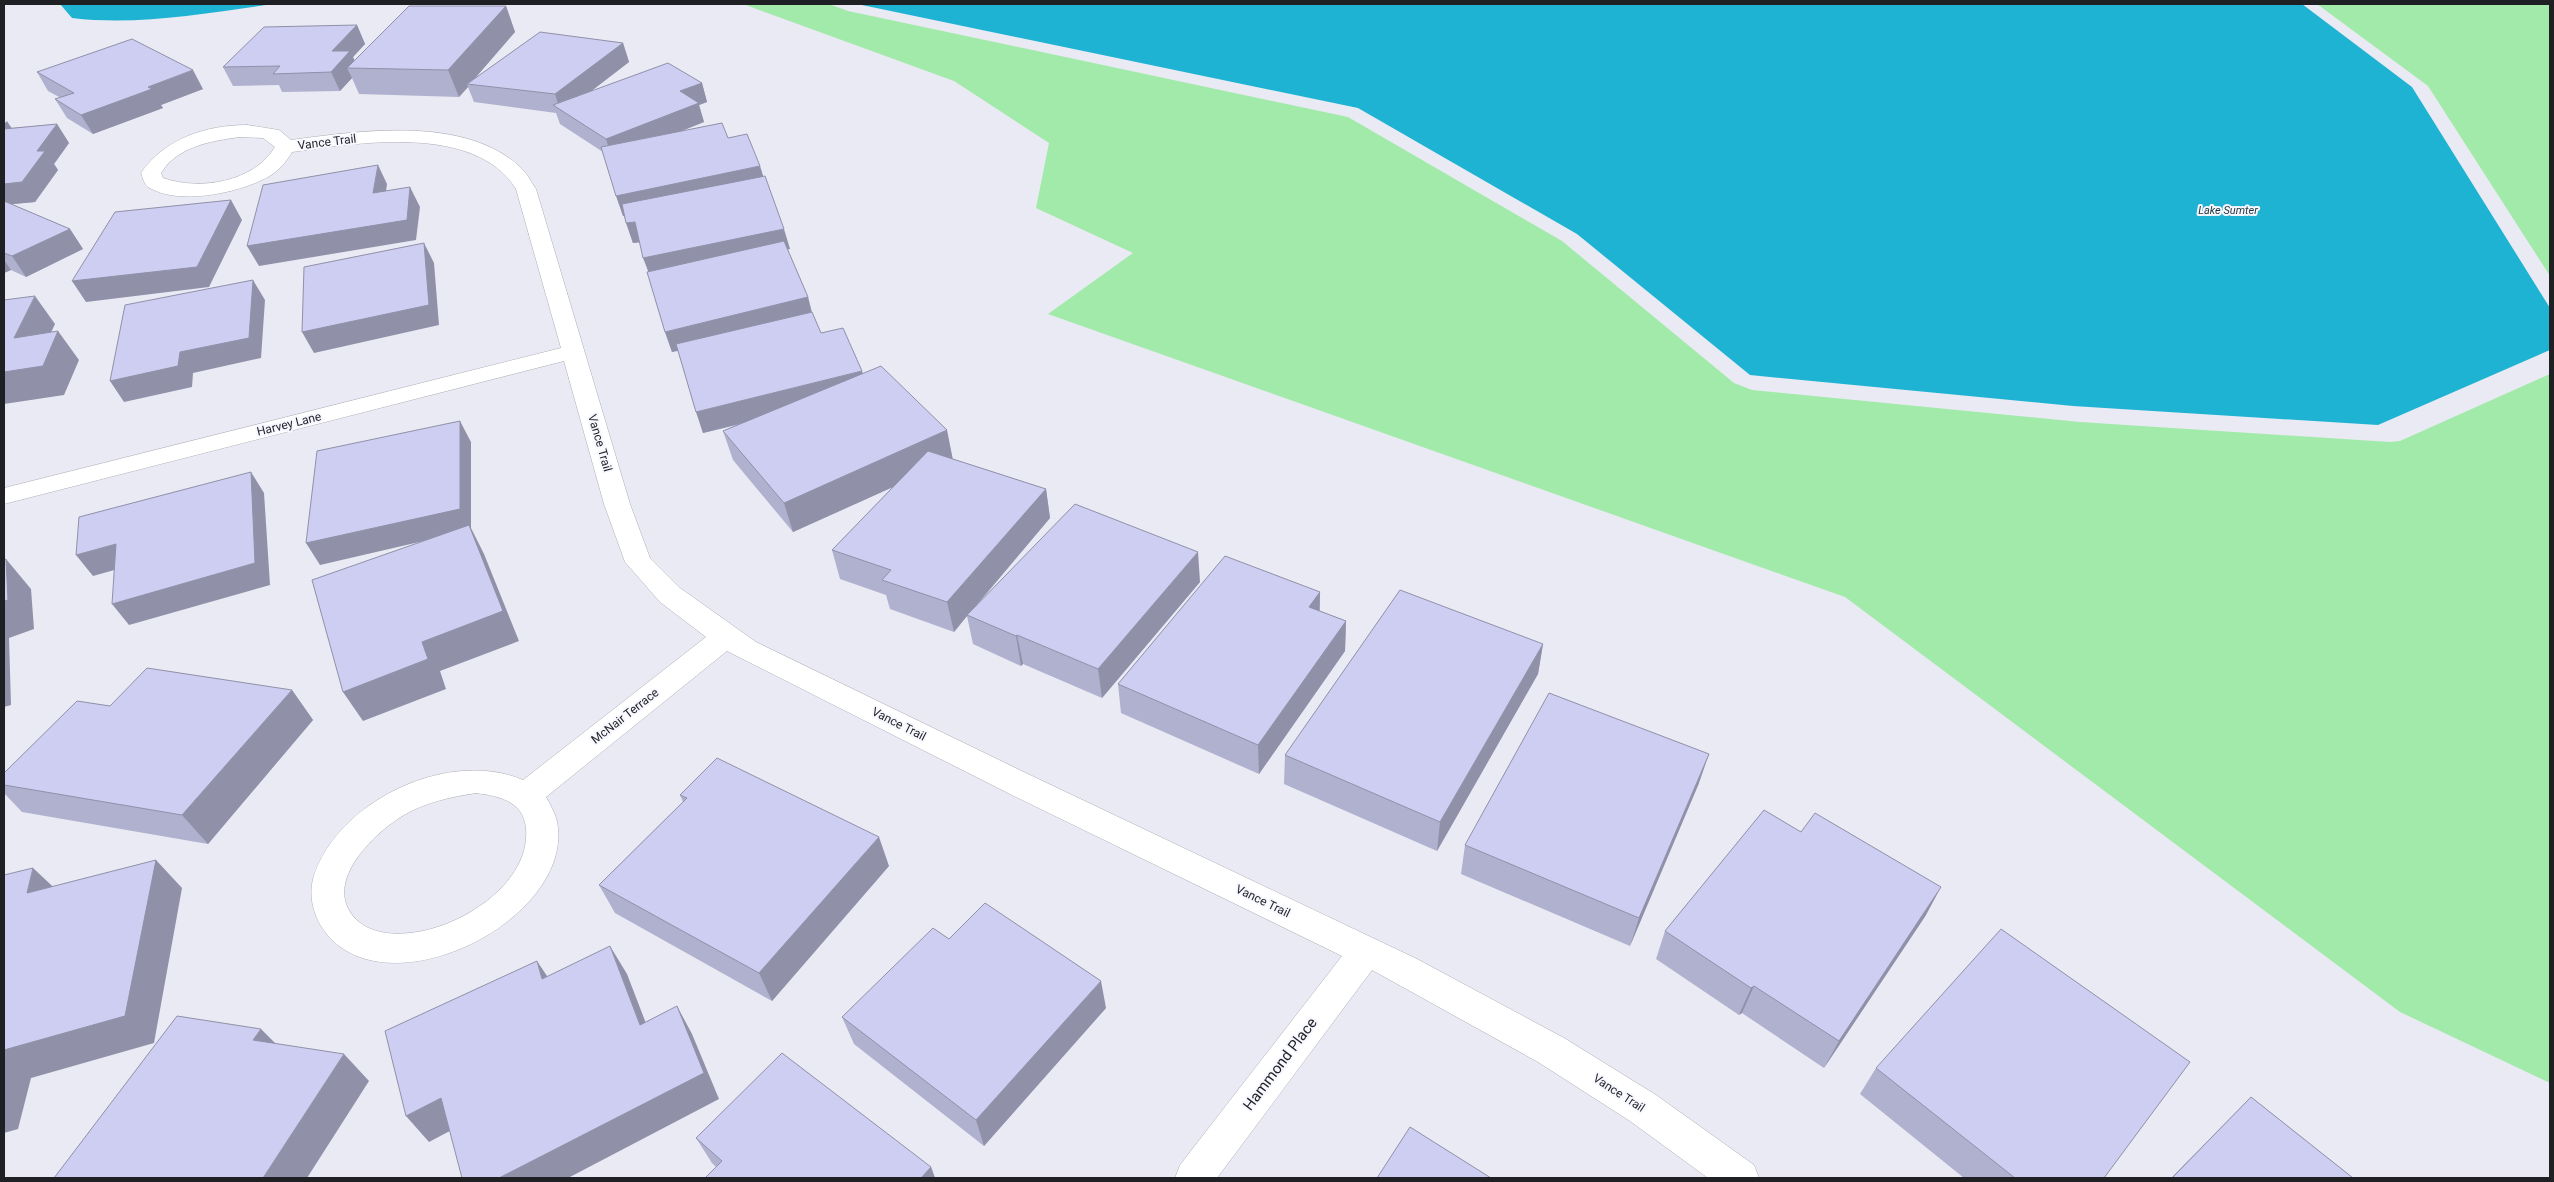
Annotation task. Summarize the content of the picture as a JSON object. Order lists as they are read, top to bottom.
{
  "streets": {
    "street": [
      "Vance Trail",
      "Harvey Lane",
      "McNair Terrace",
      "Hammond Place"
    ]
  },
  "crossings": [
    ["Vance Trail", "Harvey Lane"],
    ["Vance Trail", "McNair Terrace"],
    ["Vance Trail", "Hammond Place"]
  ],
  "water": ["Lake Sumter"]
}
